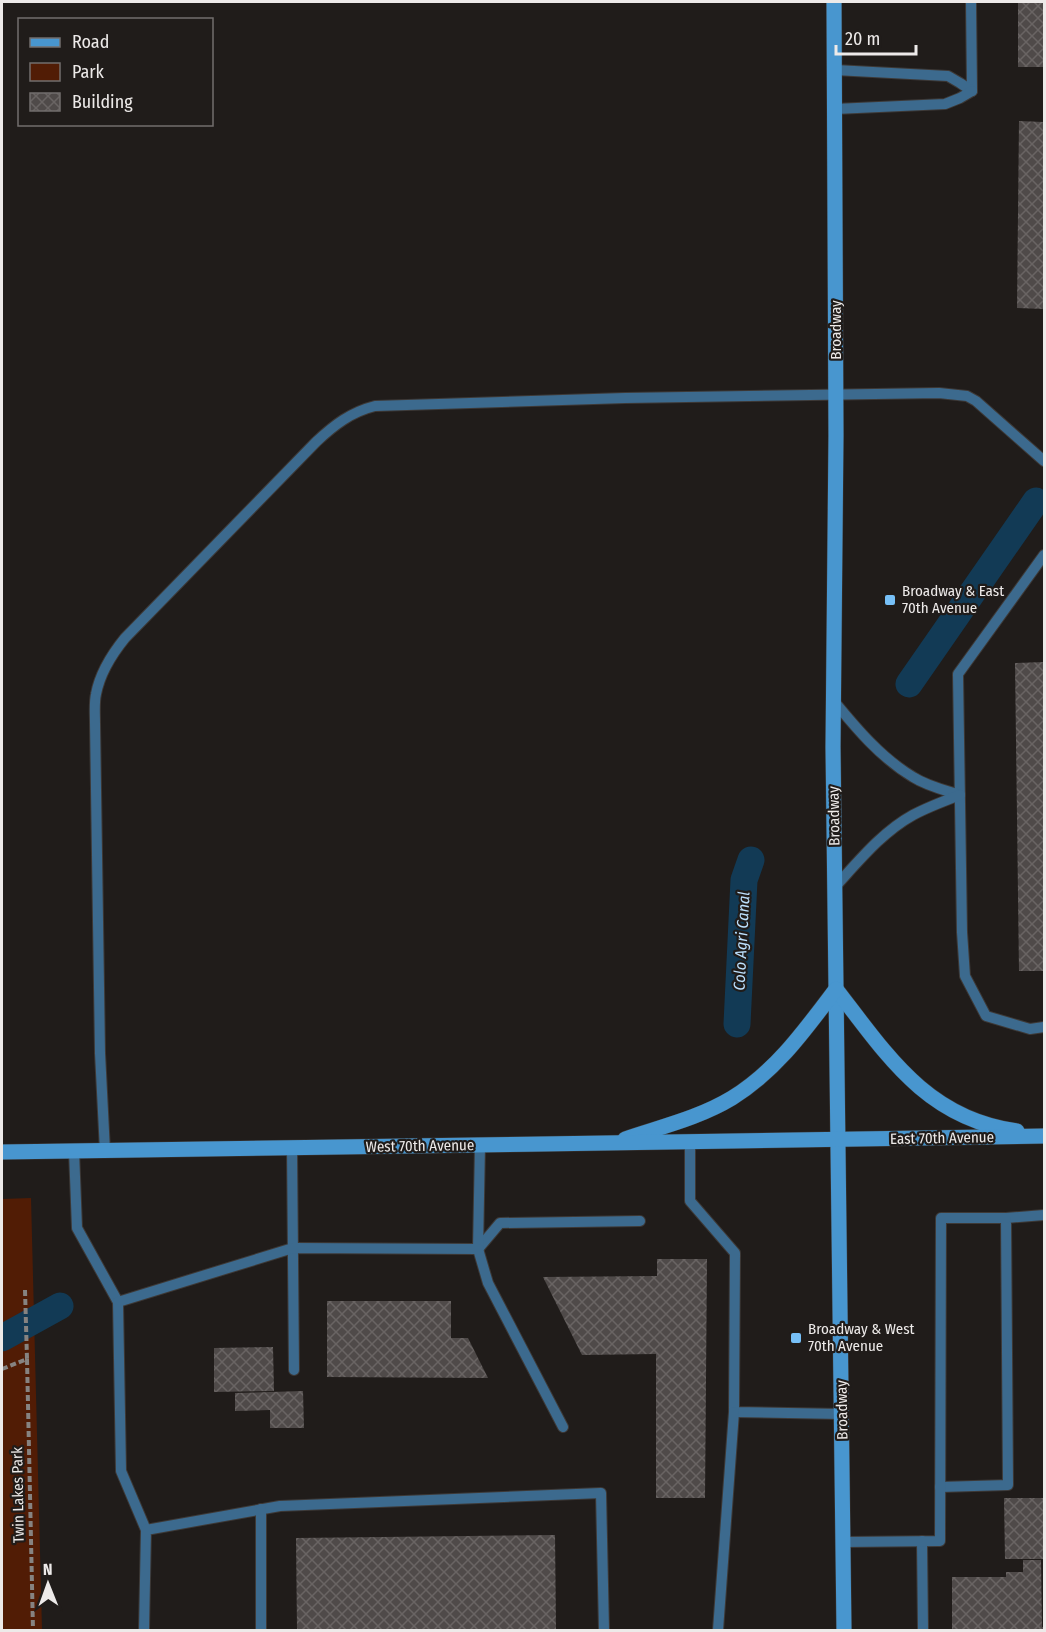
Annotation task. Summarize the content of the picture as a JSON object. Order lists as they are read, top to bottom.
{
  "streets": {
    "main road": ["Broadway", "East 70th Avenue", "West 70th Avenue"],
    "path": ["Twin Lakes Park"]
  },
  "crossings": [
    ["Broadway", "East 70th Avenue"],
    ["Broadway", "West 70th Avenue"],
    ["East 70th Avenue", "West 70th Avenue"]
  ],
  "water": ["Colo Agri Canal"],
  "places": {
    "transit": ["Broadway & East 70th Avenue", "Broadway & West 70th Avenue"]
  },
  "legend": ["Road", "Park", "Building"],
  "scale_bar": "20 m",
  "north": "top"
}
